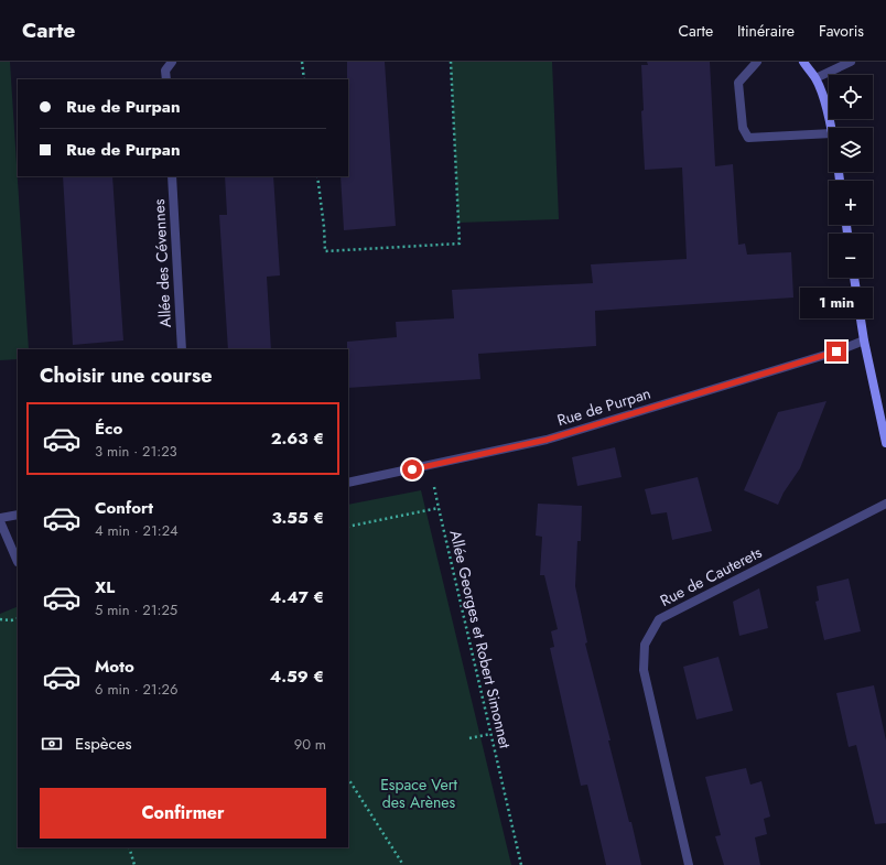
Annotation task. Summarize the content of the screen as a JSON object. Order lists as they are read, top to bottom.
{
  "streets": {
    "street": ["Allée des Cévennes", "Rue de Purpan", "Rue de Cauterets"],
    "path": ["Allée Georges et Robert Simonnet"]
  },
  "parks": ["Espace Vert des Arènes"],
  "page": {
    "header": "Carte",
    "nav": ["Carte", "Itinéraire", "Favoris"],
    "map_buttons": ["+", "−"],
    "banner": ["Rue de Purpan", "Rue de Purpan"],
    "bubble": "1 min",
    "heading": "Choisir une course",
    "list": [
      {
        "name": "Éco",
        "note": "3 min · 21:23",
        "value": "2.63 €"
      },
      {
        "name": "Confort",
        "note": "4 min · 21:24",
        "value": "3.55 €"
      },
      {
        "name": "XL",
        "note": "5 min · 21:25",
        "value": "4.47 €"
      },
      {
        "name": "Moto",
        "note": "6 min · 21:26",
        "value": "4.59 €"
      }
    ],
    "pay": ["Espèces", "90 m"],
    "buttons": "Confirmer"
  }
}
